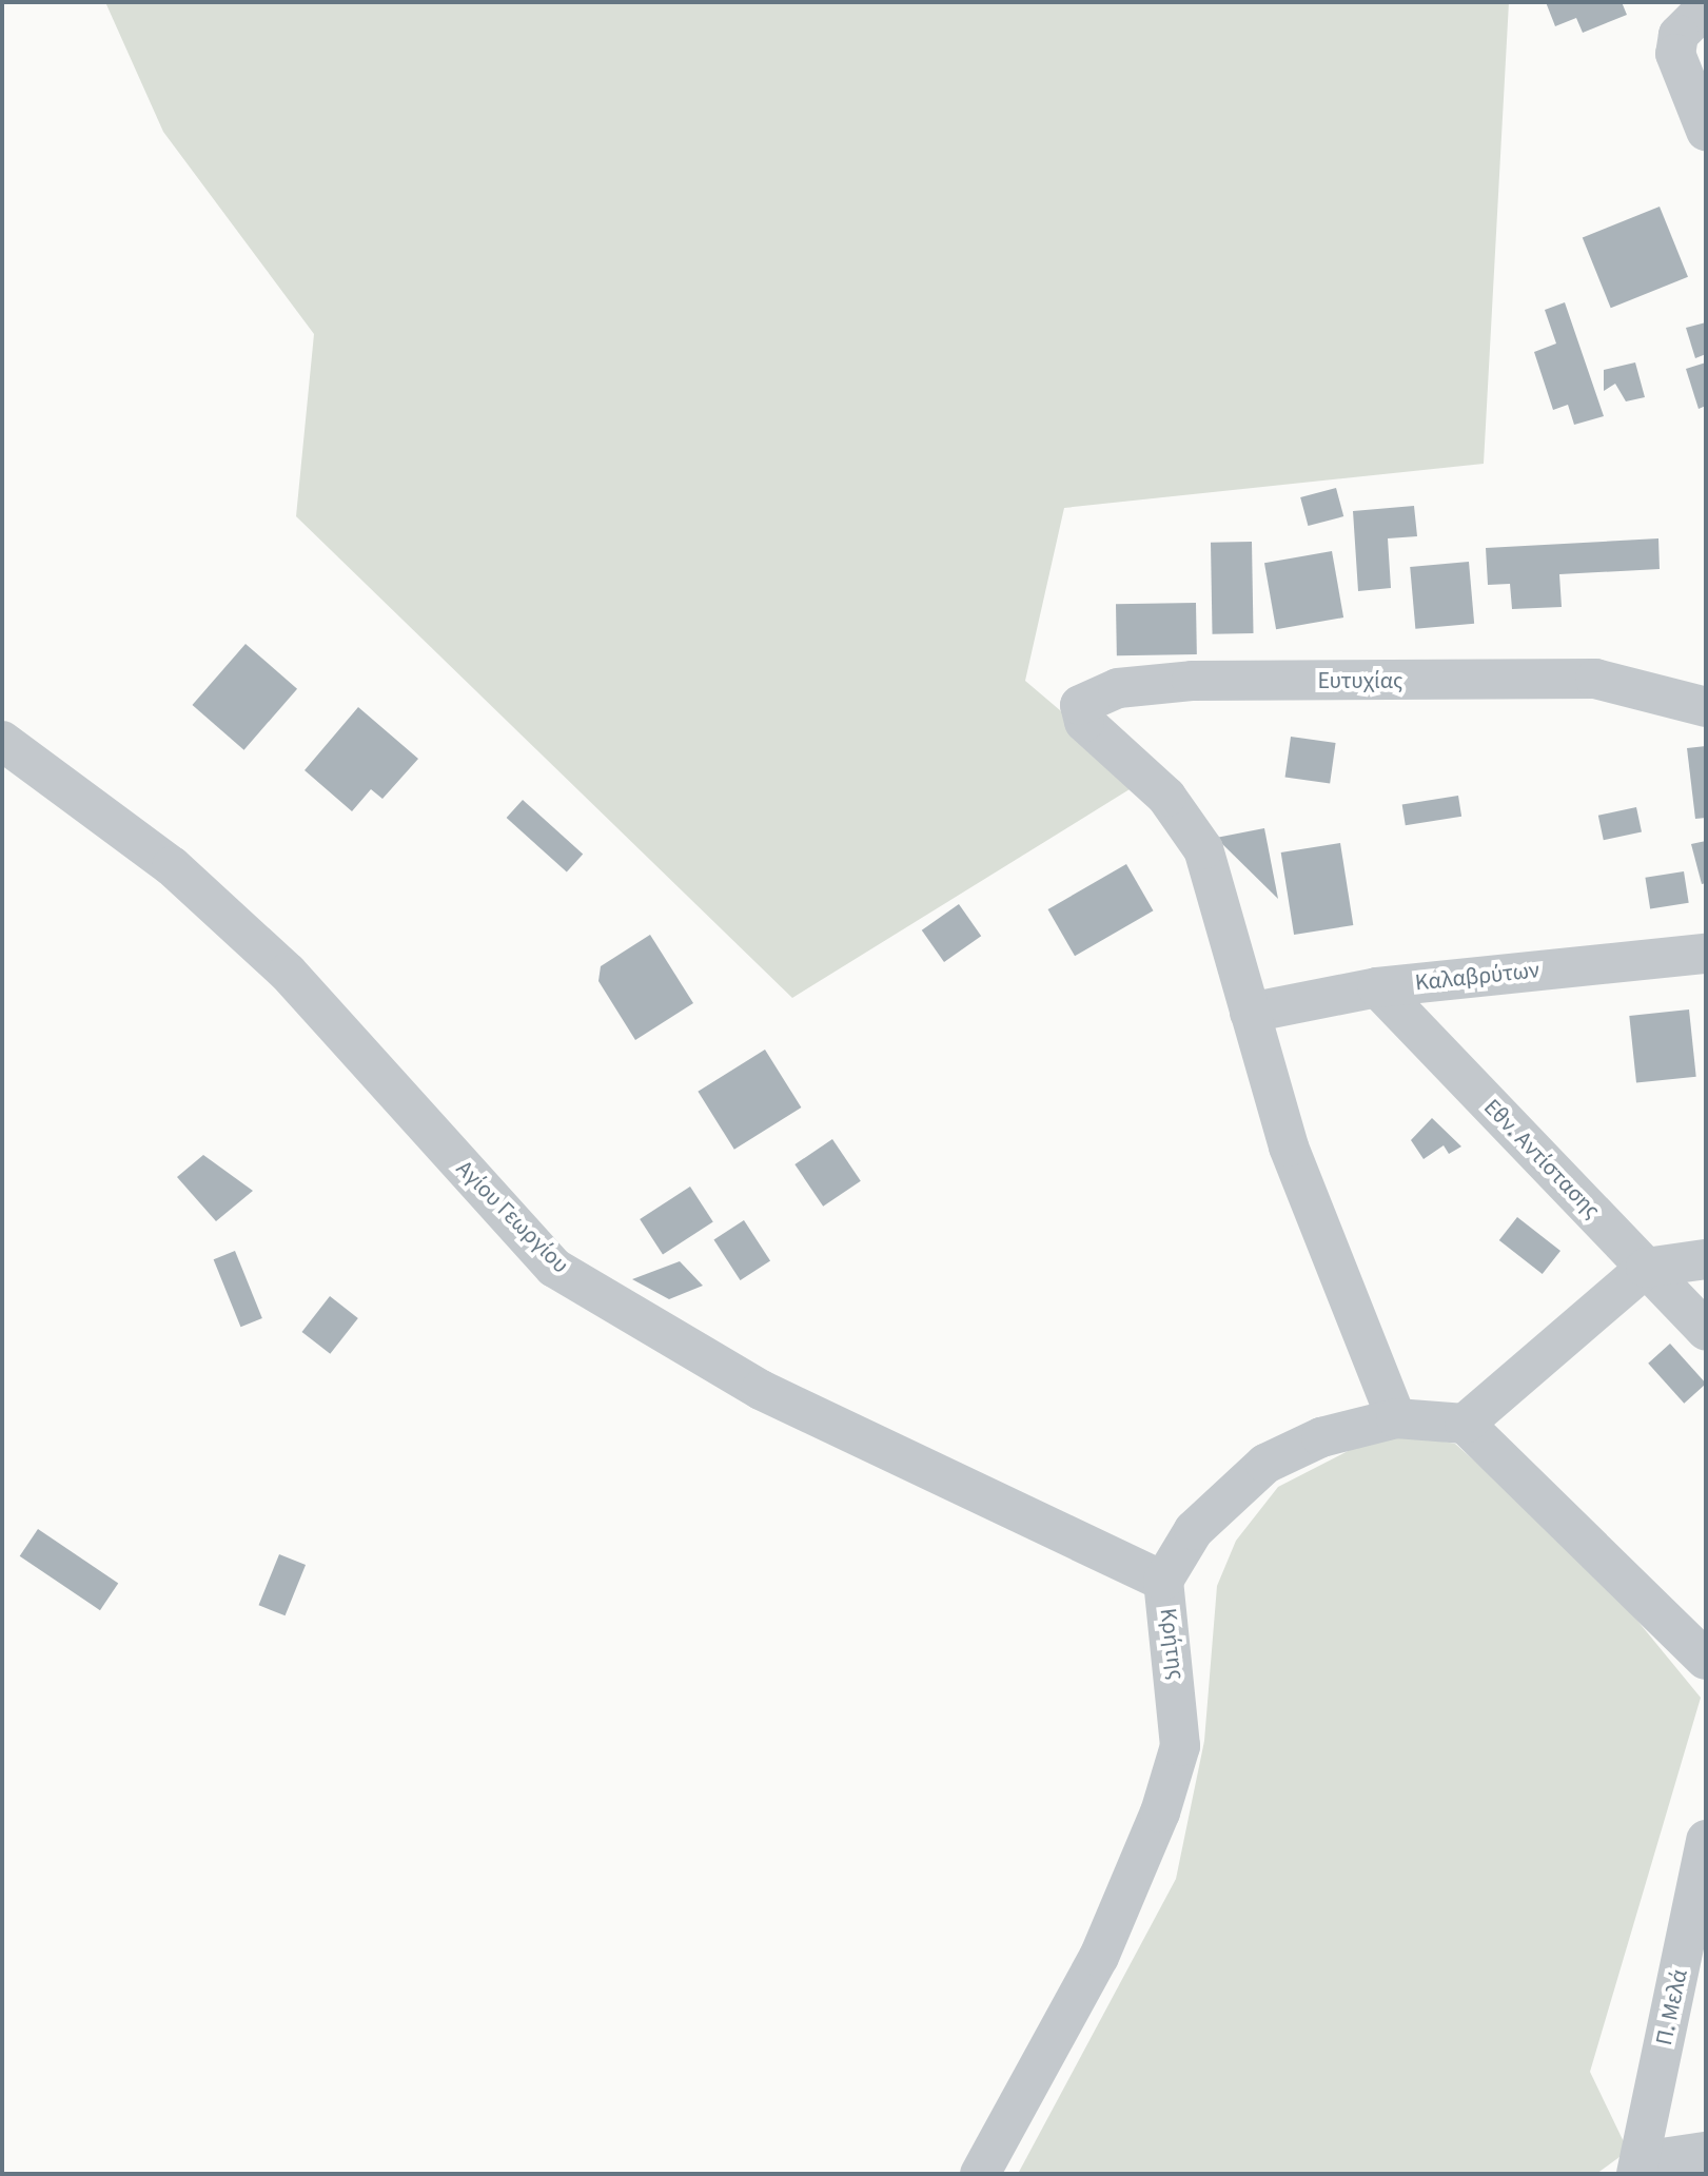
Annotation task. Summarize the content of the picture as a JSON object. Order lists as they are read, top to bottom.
{
  "streets": {
    "street": [
      "Ευτυχίας",
      "Καλαβρύτων",
      "Εθν. Αντίστασης",
      "Αγίου Γεωργίου",
      "Κρήτης",
      "Π. Μελά"
    ]
  },
  "crossings": [
    ["Ευτυχίας", "Καλαβρύτων"],
    ["Καλαβρύτων", "Εθν. Αντίστασης"],
    ["Αγίου Γεωργίου", "Κρήτης"]
  ]
}
